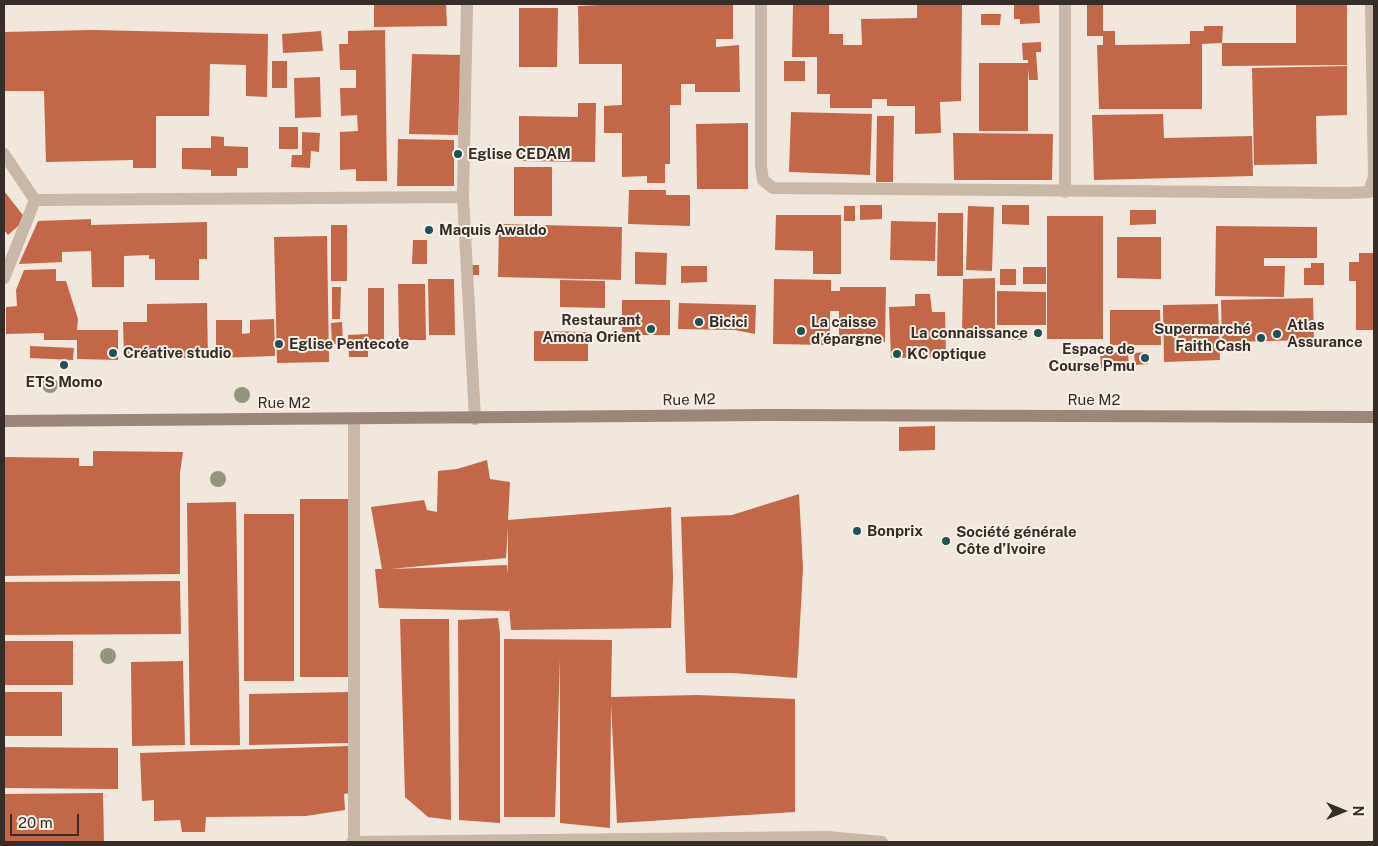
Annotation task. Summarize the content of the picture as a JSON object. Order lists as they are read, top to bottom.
{
  "streets": {
    "main road": ["Rue M2"]
  },
  "places": [
    "Eglise CEDAM",
    "Maquis Awaldo",
    "Bicici",
    "Restaurant Amona Orient",
    "La caisse d’épargne",
    "La connaissance",
    "Atlas Assurance",
    "Supermarché Faith Cash",
    "Eglise Pentecote",
    "Créative studio",
    "KC optique",
    "Espace de Course Pmu",
    "ETS Momo",
    "Bonprix",
    "Société générale Côte d’Ivoire"
  ],
  "scale_bar": "20 m",
  "north": "right"
}
